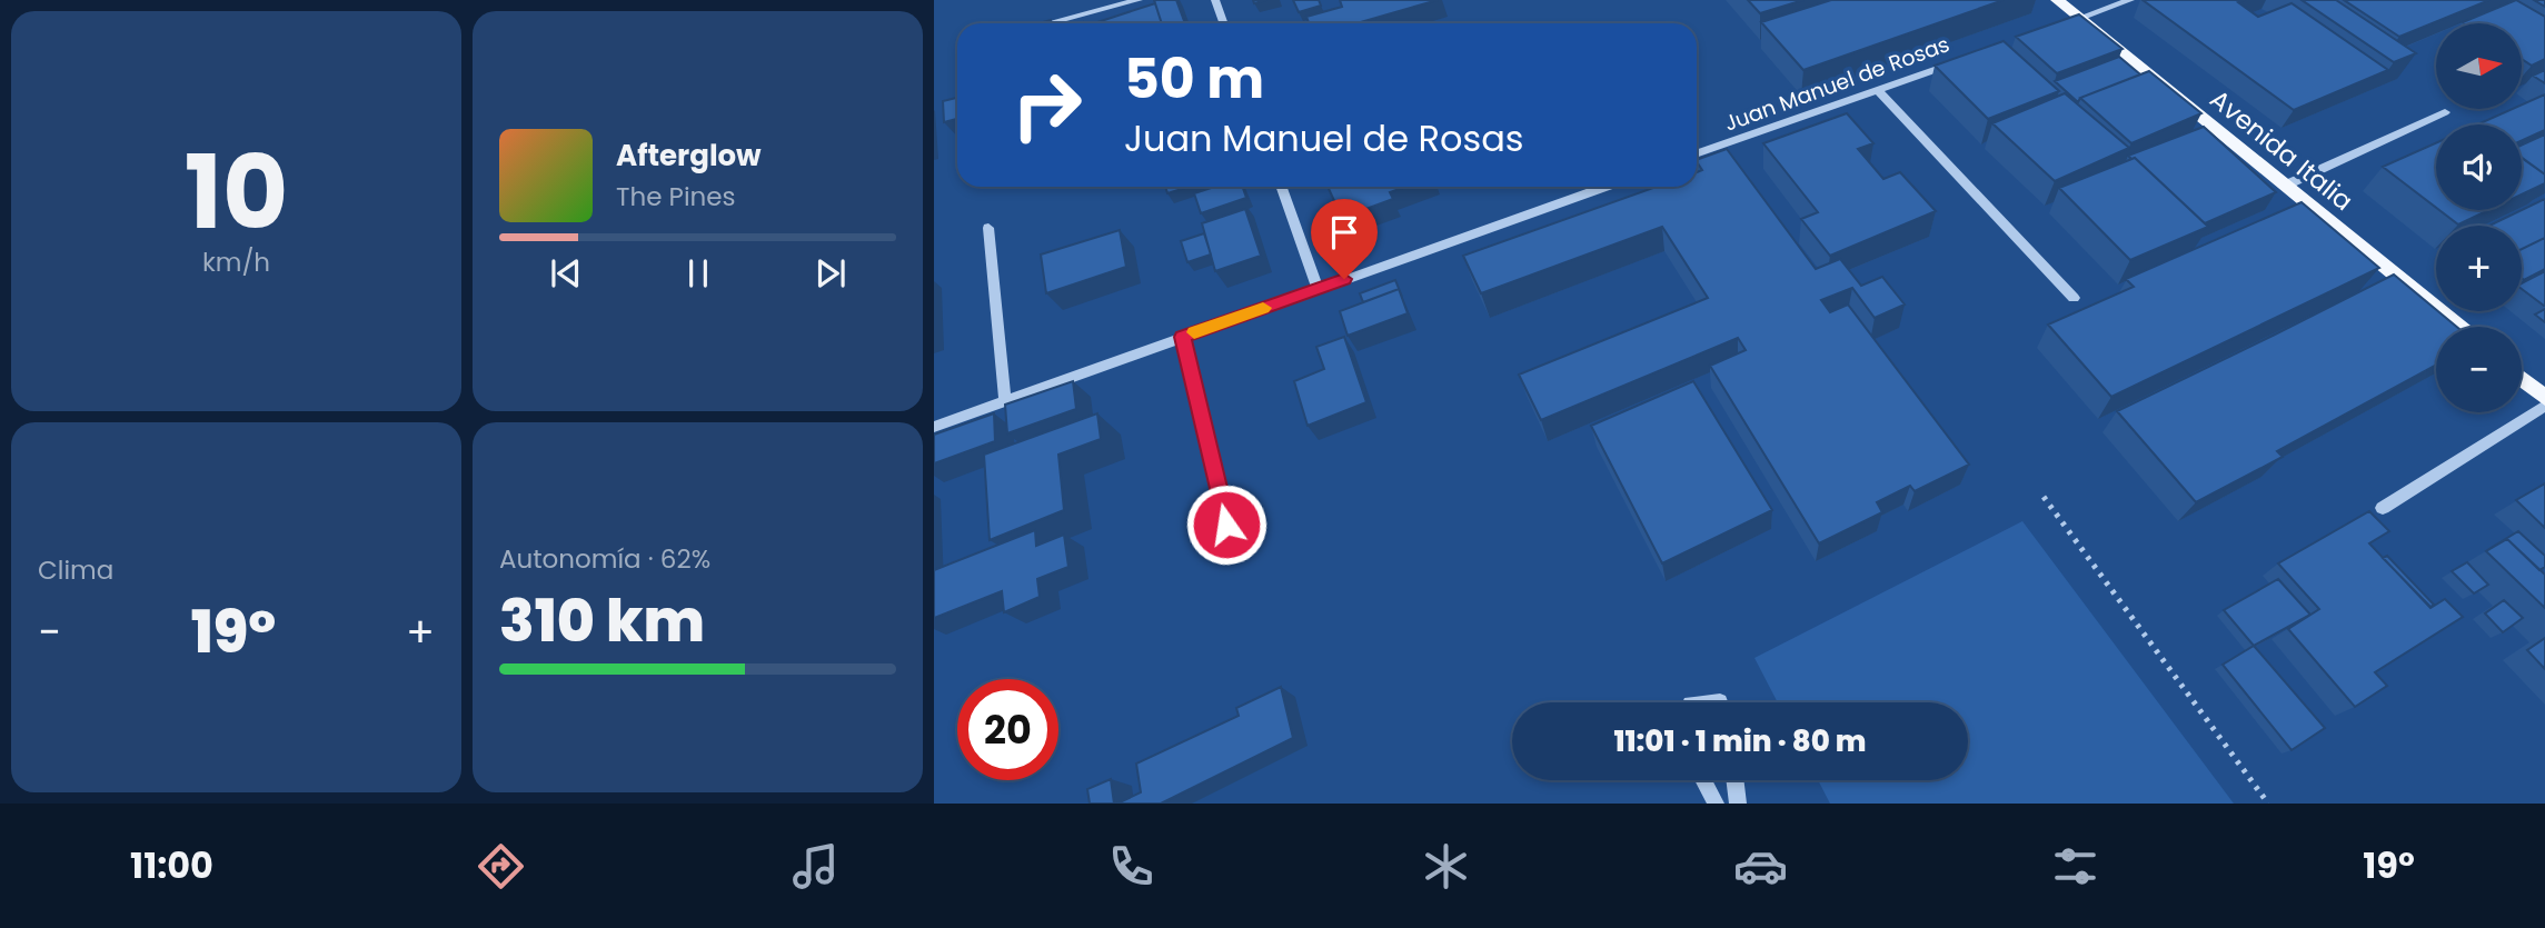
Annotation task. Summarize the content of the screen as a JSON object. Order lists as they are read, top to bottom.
{
  "streets": {
    "main road": ["Avenida Italia"],
    "street": ["Juan Manuel de Rosas"]
  },
  "north": "right",
  "page": {
    "tile": [
      ["10", "km/h"],
      "Clima",
      ["Autonomía · 62%", "310 km"]
    ],
    "map_buttons": ["+", "−"],
    "turn": ["50 m", "Juan Manuel de Rosas"],
    "song": ["Afterglow", "The Pines"],
    "heat": ["−", "19°", "+"],
    "limit": "20",
    "trip": "11:01 · 1 min · 80 m",
    "tabs": ["11:00", "19°"]
  }
}
